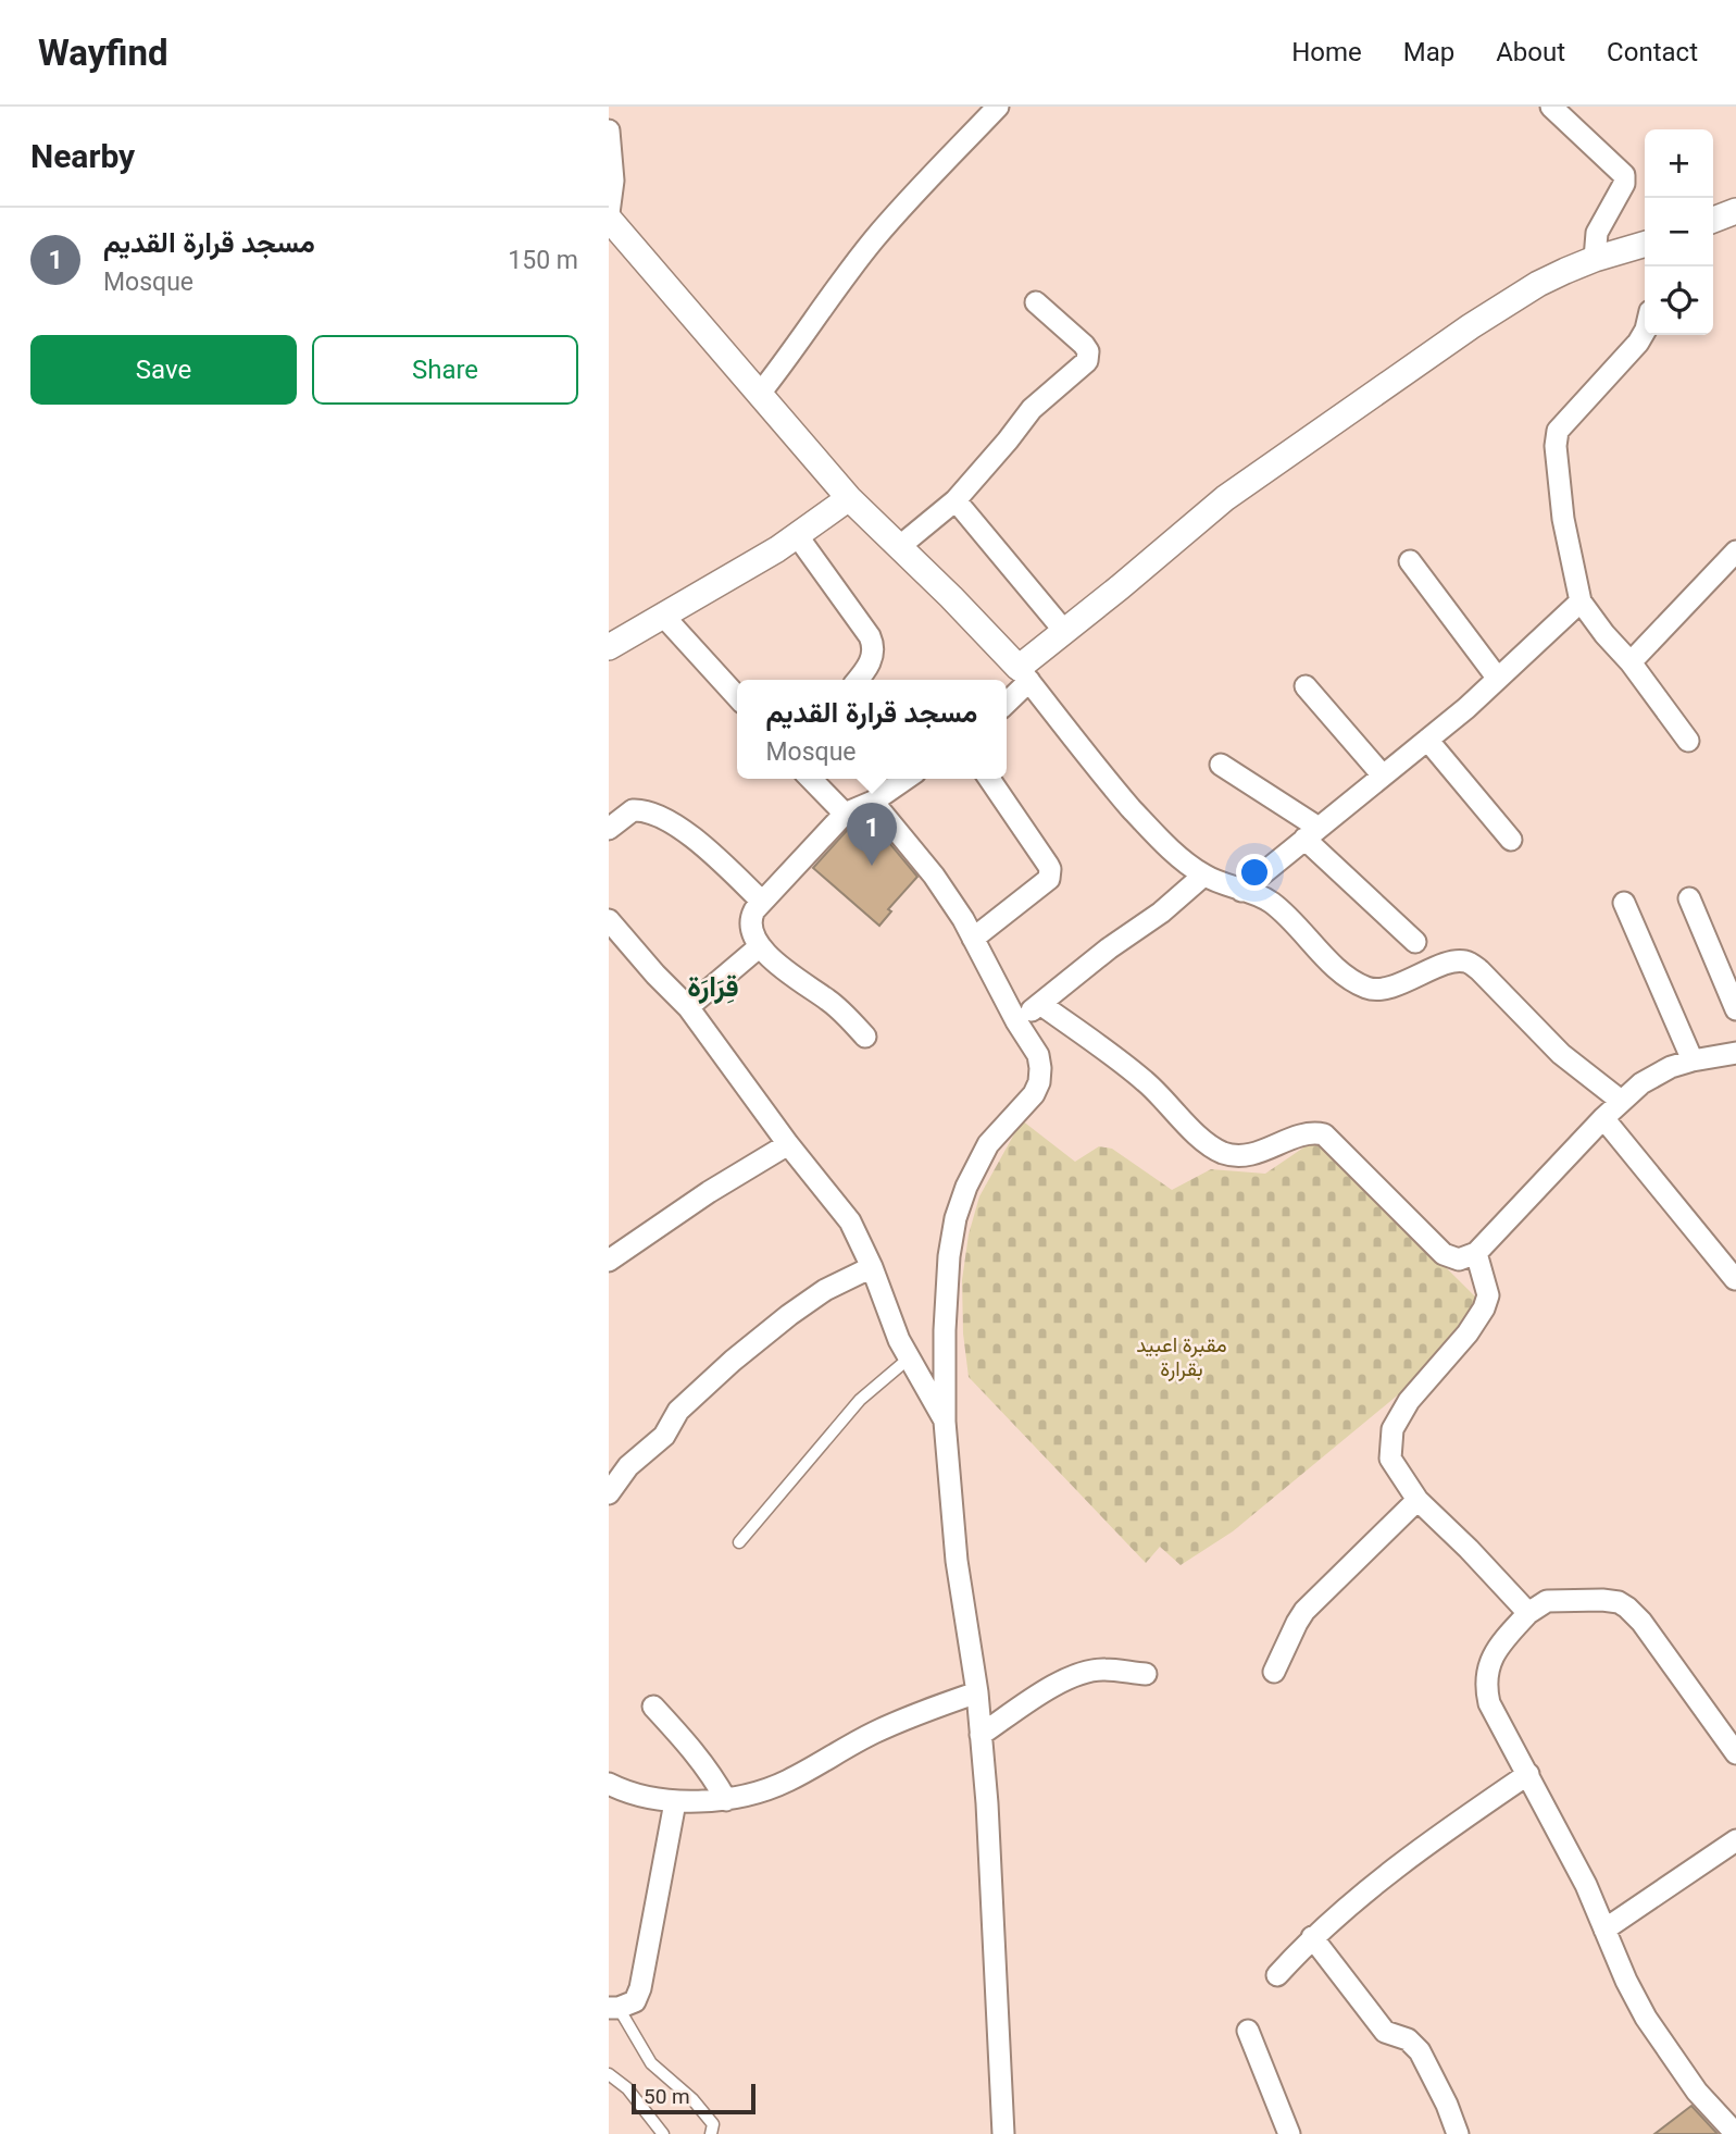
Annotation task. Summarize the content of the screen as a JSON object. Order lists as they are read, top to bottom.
{
  "districts": ["قِرَارَة"],
  "parks": ["مقبرة اعبيد بقرارة"],
  "scale_bar": "50 m",
  "page": {
    "header": "Wayfind",
    "nav": [
      "Home",
      "Map",
      "About",
      "Contact"
    ],
    "heading": "Nearby",
    "map_buttons": ["+", "−"],
    "list": [
      {
        "mark": "1",
        "name": "مسجد قرارة القديم",
        "note": "Mosque",
        "value": "150 m"
      }
    ],
    "buttons": ["Save", "Share"],
    "popup": ["مسجد قرارة القديم", "Mosque"],
    "pins": "1",
    "scale": "50 m"
  }
}
